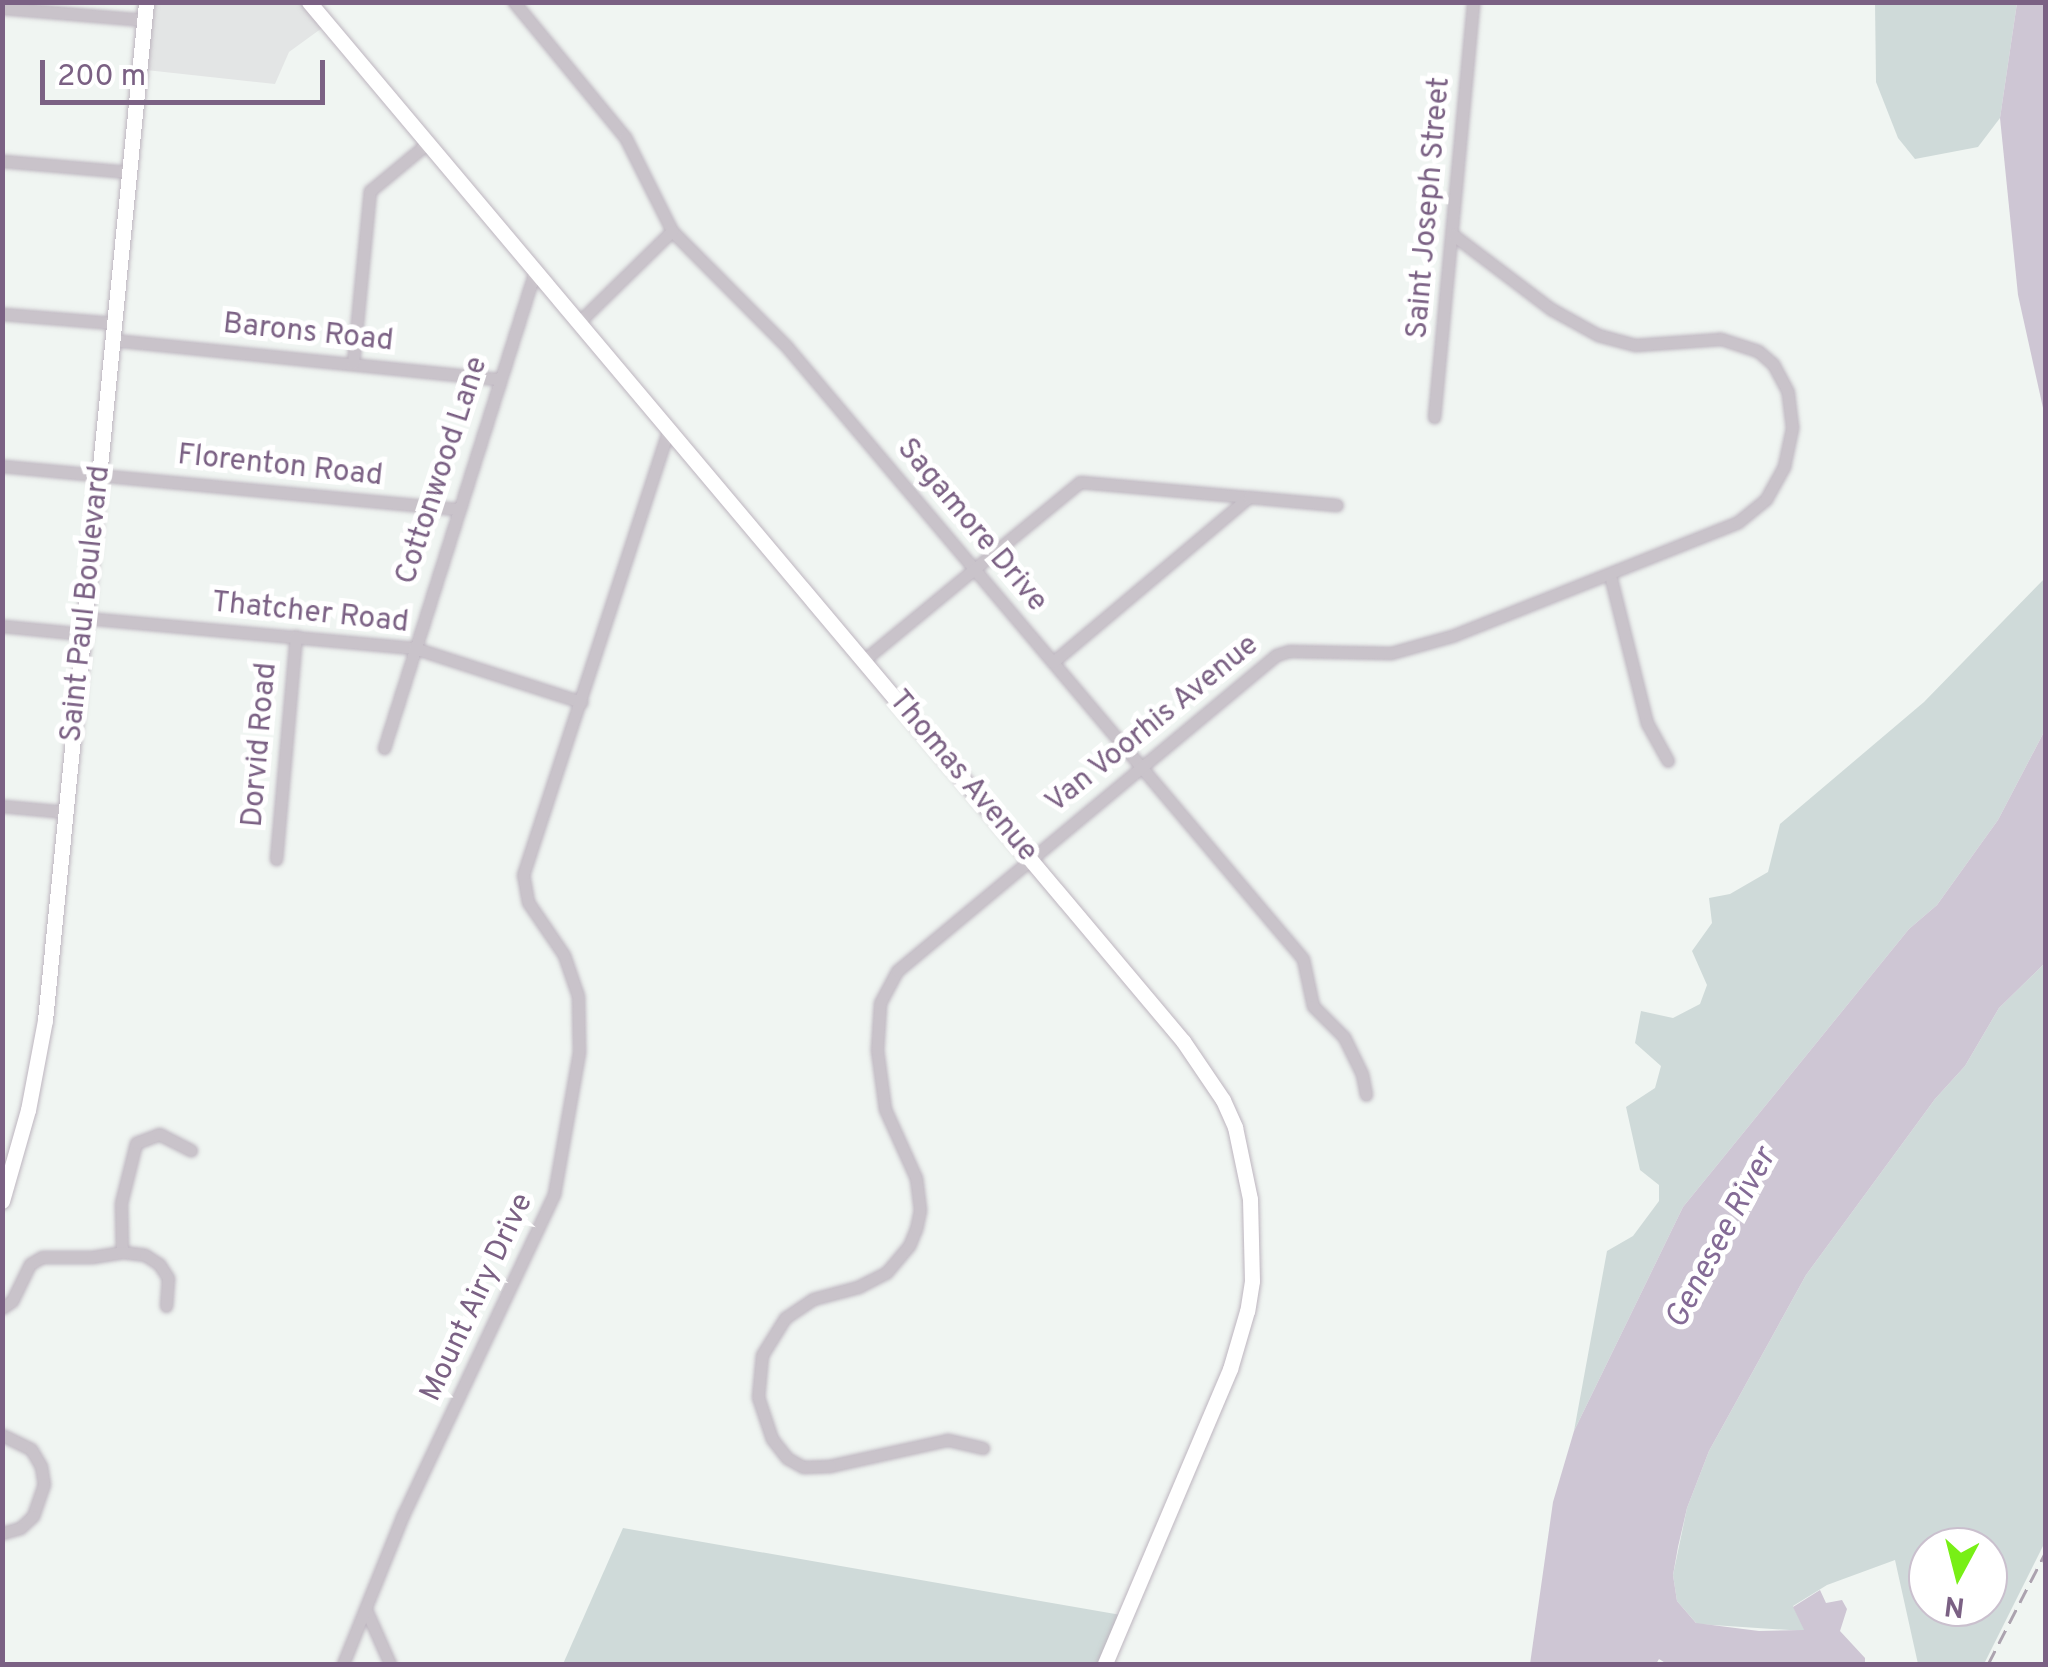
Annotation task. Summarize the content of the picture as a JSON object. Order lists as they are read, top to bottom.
{
  "streets": {
    "main road": ["Saint Paul Boulevard", "Thomas Avenue"],
    "street": [
      "Saint Joseph Street",
      "Barons Road",
      "Florenton Road",
      "Cottonwood Lane",
      "Sagamore Drive",
      "Thatcher Road",
      "Van Voorhis Avenue",
      "Dorvid Road",
      "Mount Airy Drive"
    ]
  },
  "crossings": [
    ["Saint Joseph Street", "Van Voorhis Avenue"],
    ["Barons Road", "Cottonwood Lane"],
    ["Barons Road", "Saint Paul Boulevard"],
    ["Florenton Road", "Cottonwood Lane"],
    ["Florenton Road", "Saint Paul Boulevard"],
    ["Cottonwood Lane", "Thatcher Road"],
    ["Cottonwood Lane", "Thomas Avenue"],
    ["Sagamore Drive", "Van Voorhis Avenue"],
    ["Saint Paul Boulevard", "Thatcher Road"],
    ["Thatcher Road", "Dorvid Road"],
    ["Thatcher Road", "Mount Airy Drive"],
    ["Van Voorhis Avenue", "Thomas Avenue"],
    ["Thomas Avenue", "Mount Airy Drive"]
  ],
  "water": ["Genesee River"],
  "scale_bar": "200 m",
  "north": "bottom"
}
